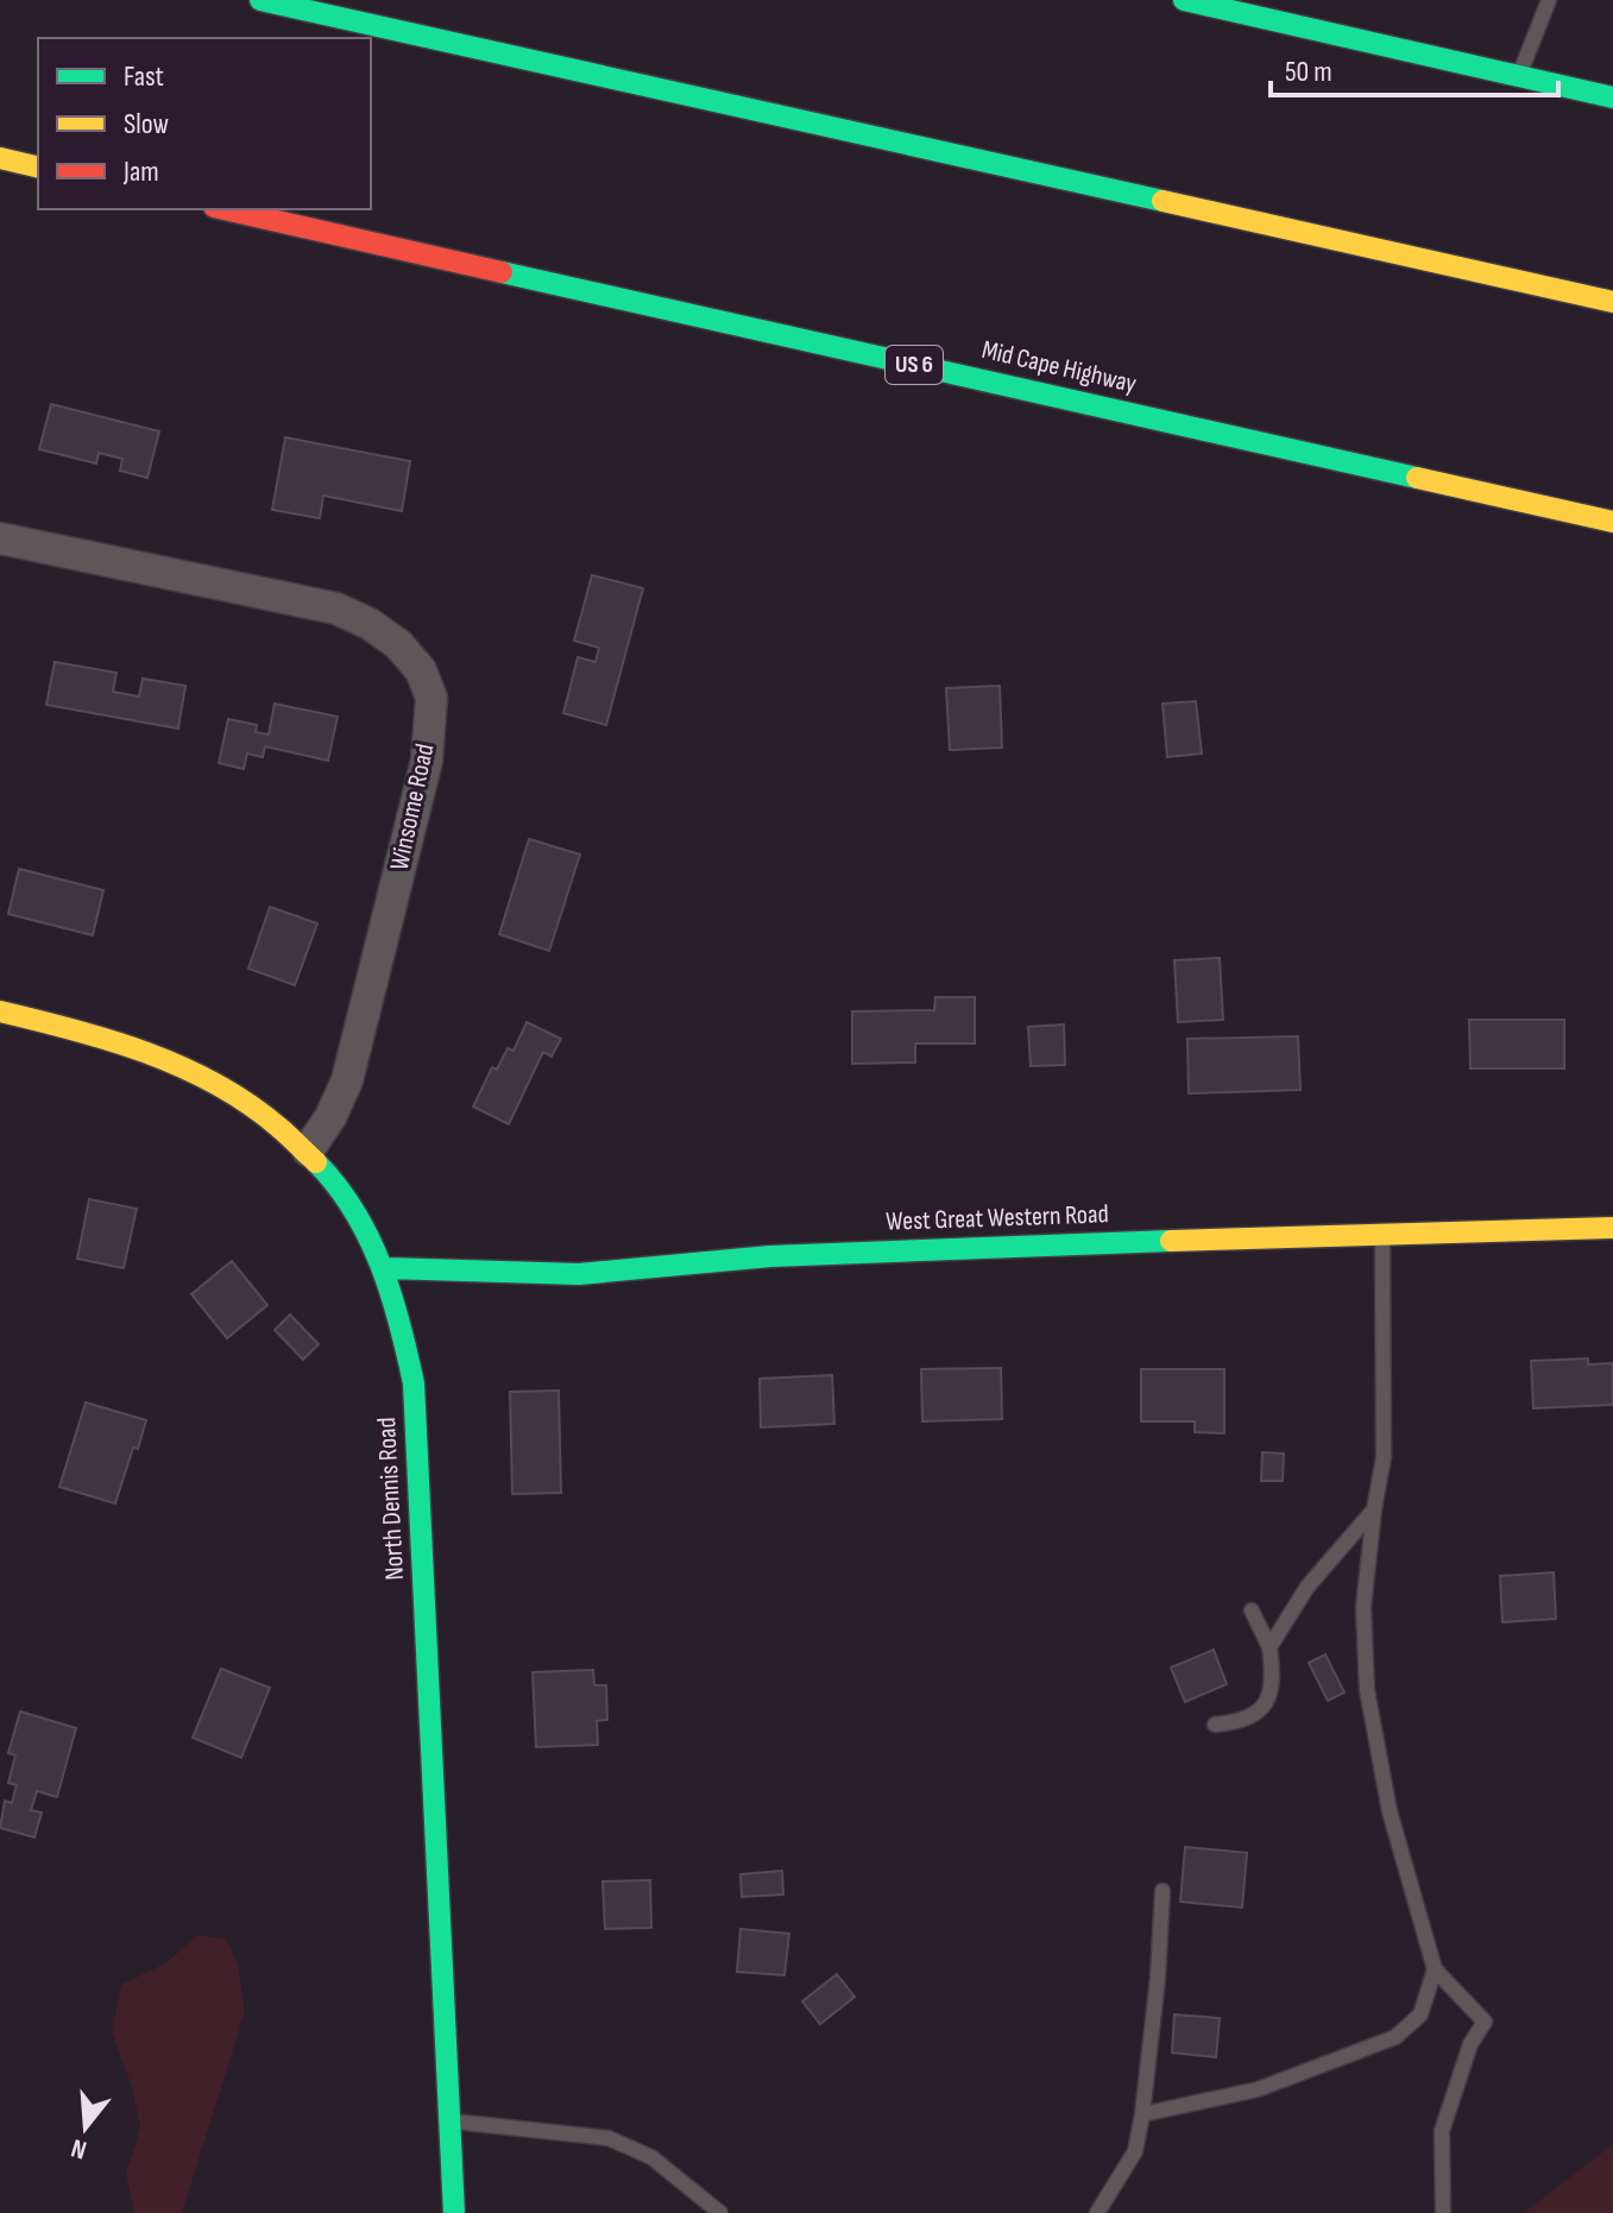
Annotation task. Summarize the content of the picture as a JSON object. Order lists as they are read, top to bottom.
{
  "streets": {
    "main road": [
      "US 6",
      "Mid Cape Highway",
      "West Great Western Road",
      "North Dennis Road"
    ],
    "street": ["Winsome Road"]
  },
  "crossings": [
    ["Winsome Road", "North Dennis Road"],
    ["West Great Western Road", "North Dennis Road"]
  ],
  "legend": ["Fast", "Slow", "Jam"],
  "scale_bar": "50 m",
  "north": "bottom"
}
